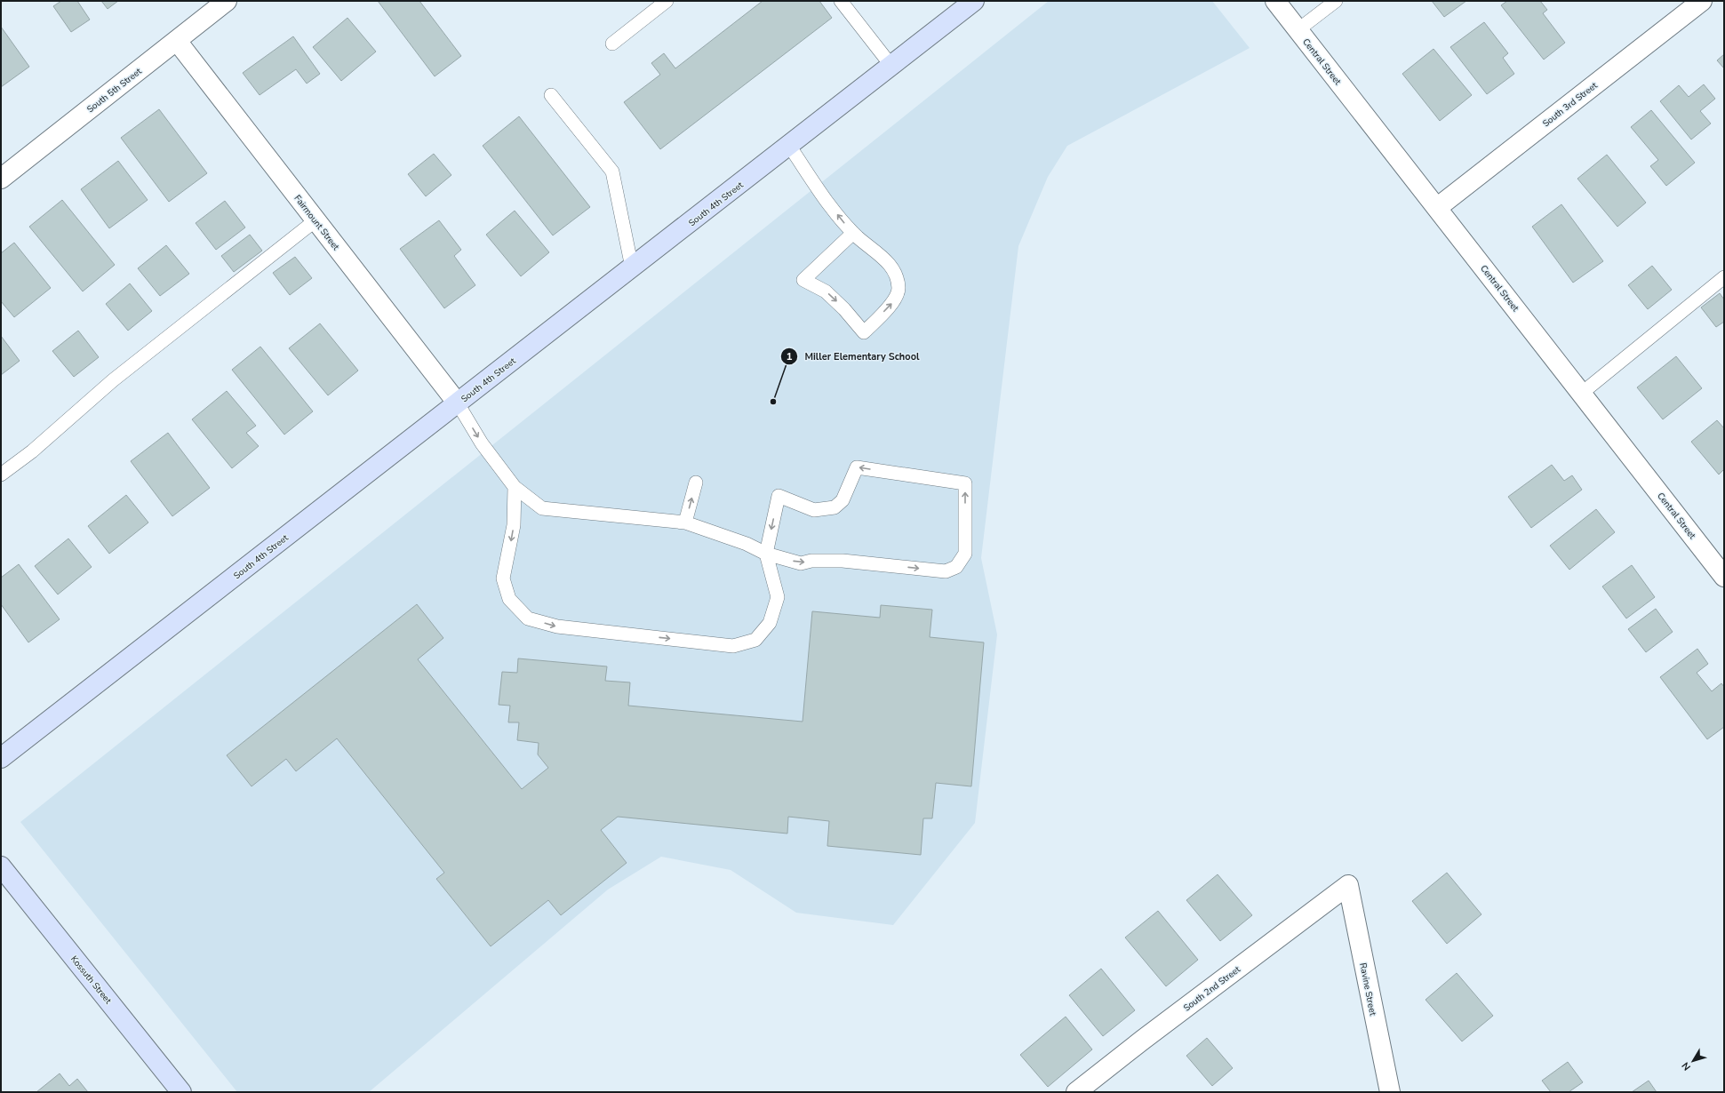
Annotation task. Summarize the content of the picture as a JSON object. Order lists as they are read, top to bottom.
{
  "streets": {
    "main road": ["South 4th Street", "Kossuth Street"],
    "street": [
      "Central Street",
      "South 5th Street",
      "South 3rd Street",
      "Fairmount Street",
      "South 2nd Street",
      "Ravine Street"
    ]
  },
  "crossings": [
    ["Central Street", "South 3rd Street"],
    ["South 5th Street", "Fairmount Street"],
    ["South 4th Street", "Fairmount Street"],
    ["South 2nd Street", "Ravine Street"]
  ],
  "places": ["Miller Elementary School"],
  "north": "bottom left"
}
